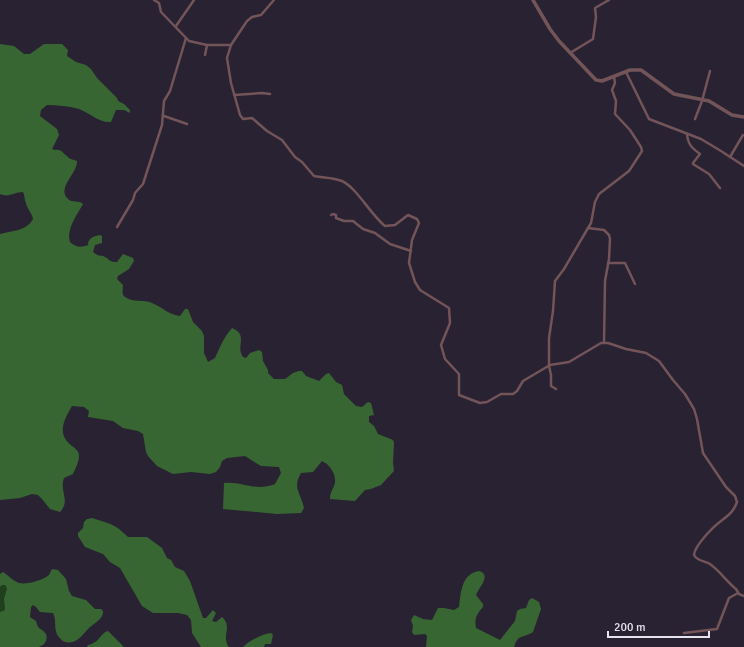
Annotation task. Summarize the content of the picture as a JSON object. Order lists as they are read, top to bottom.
{
  "scale_bar": "200 m"
}
